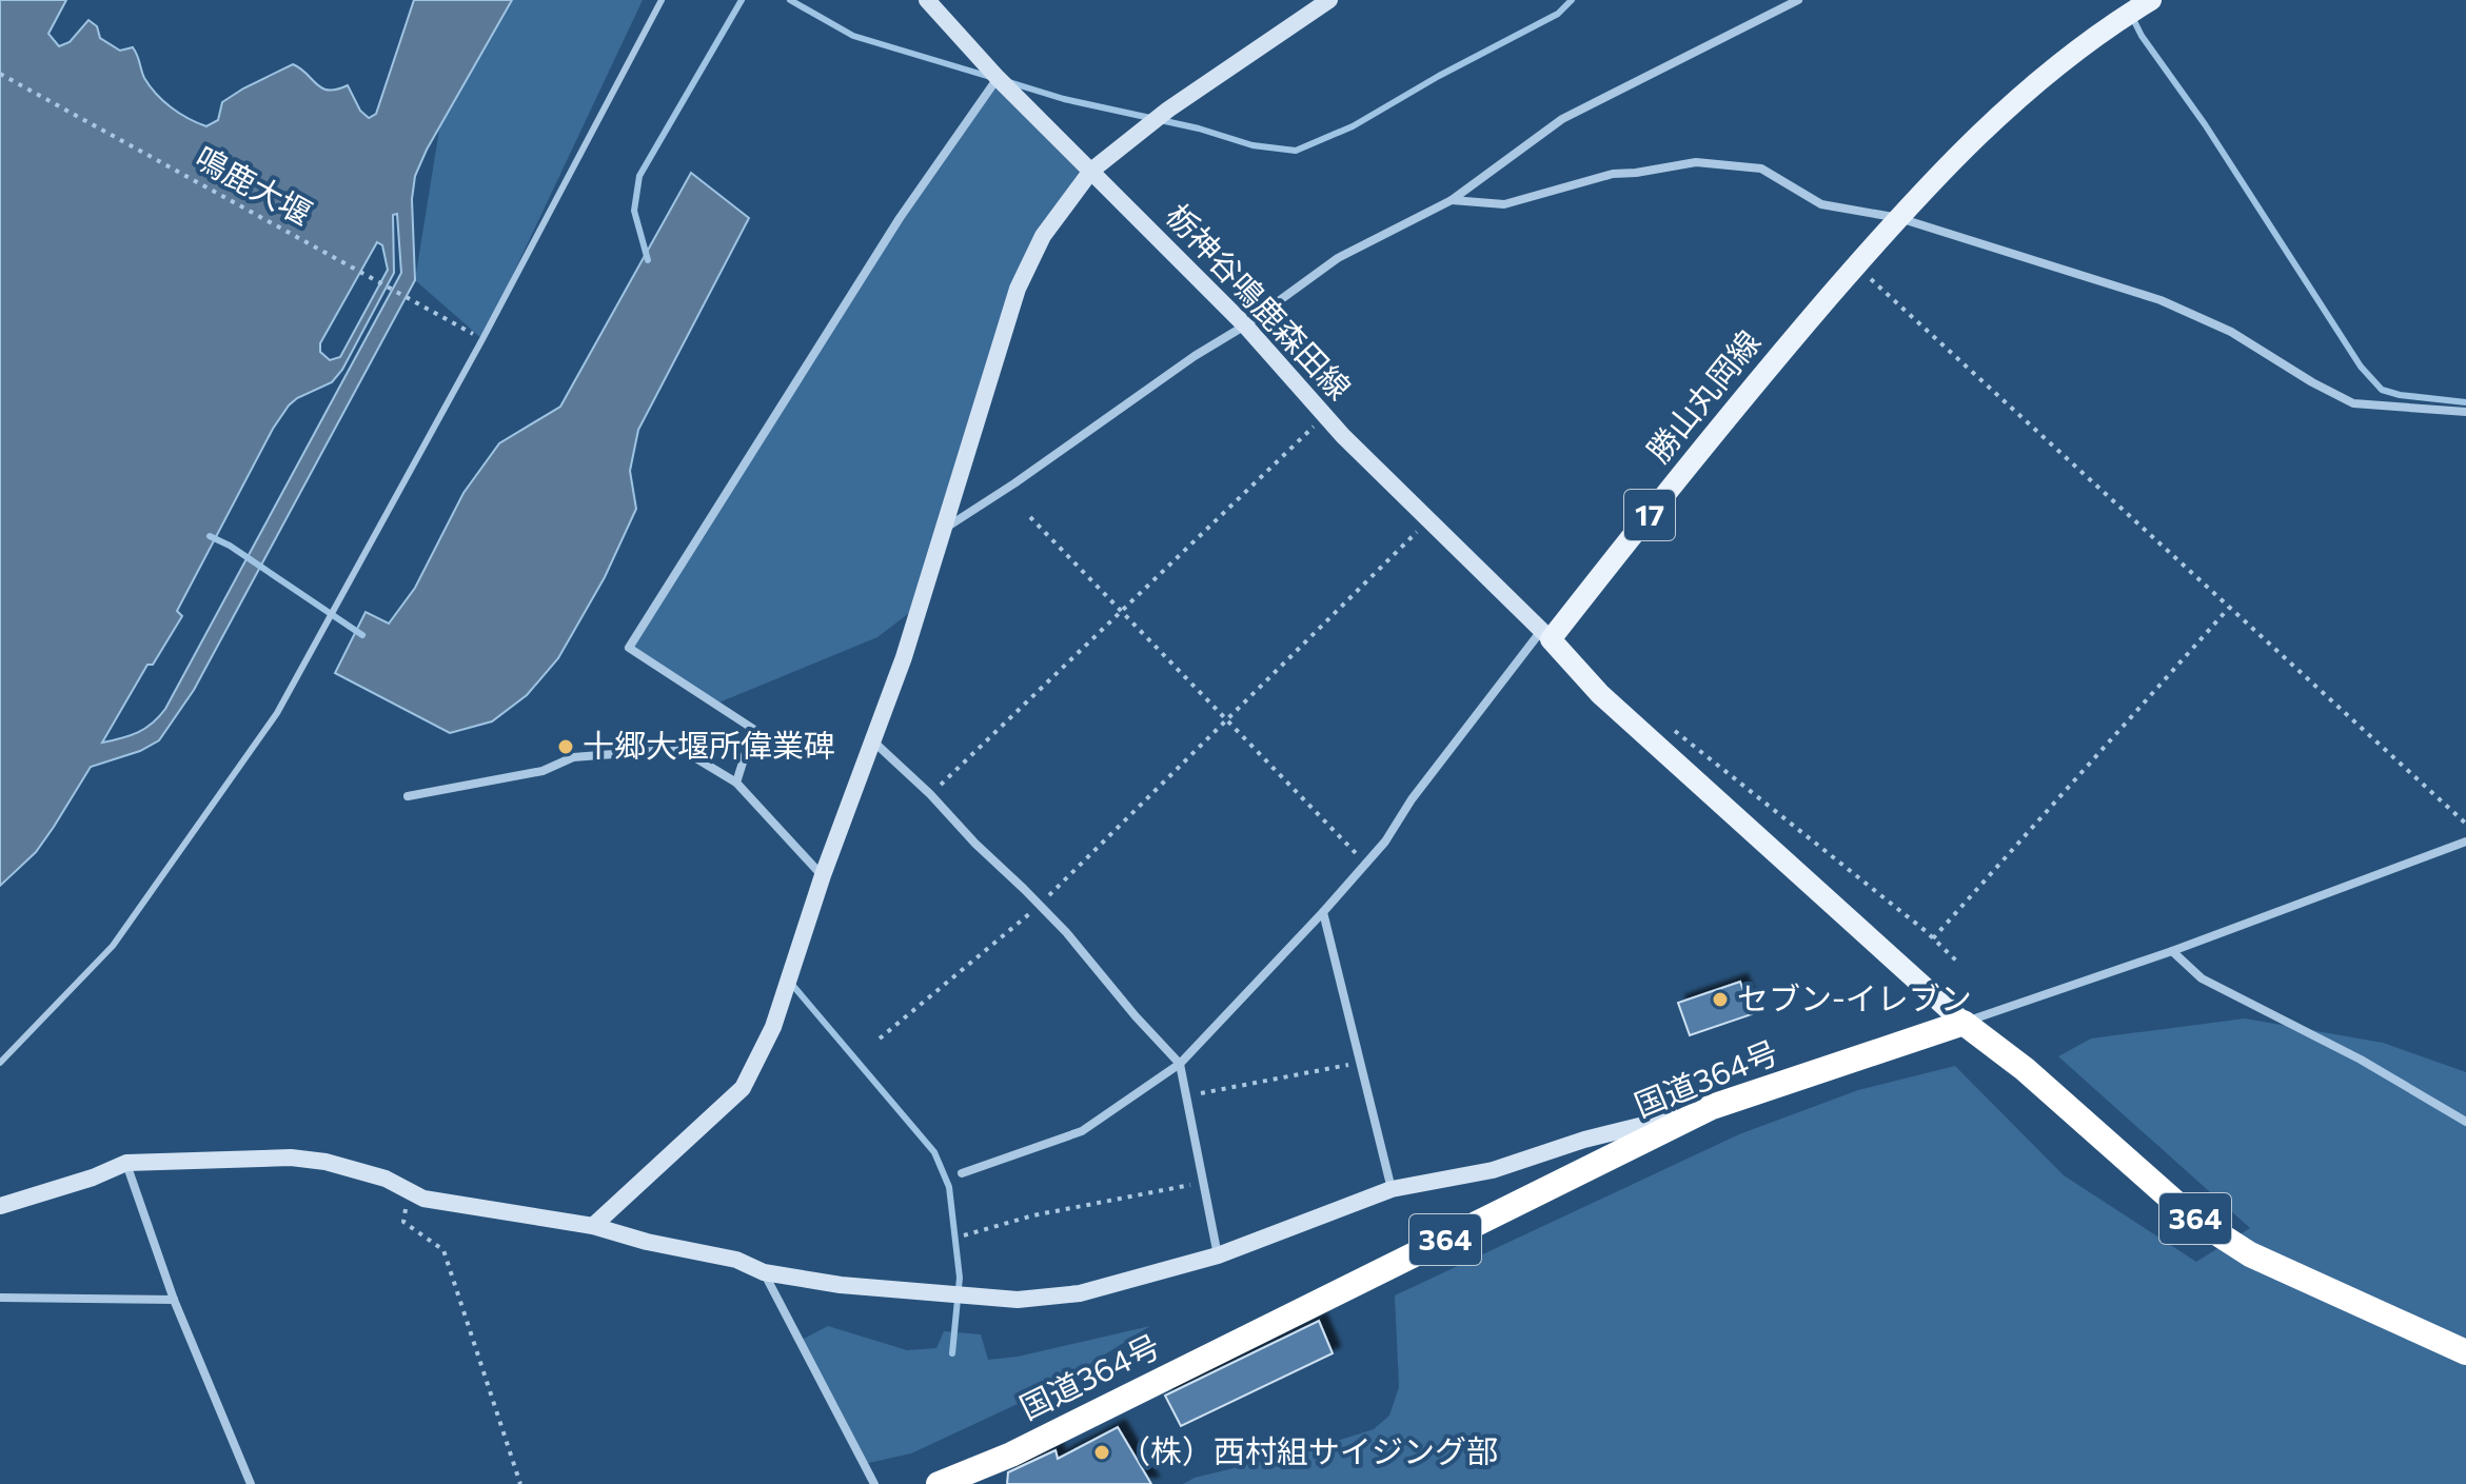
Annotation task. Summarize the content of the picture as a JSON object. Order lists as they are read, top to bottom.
{
  "streets": {
    "highway": ["国道364号", "364"],
    "main road": ["勝山丸岡線", "17"],
    "street": ["栃神谷鳴鹿森田線"],
    "path": ["鳴鹿大堰"]
  },
  "crossings": [
    ["栃神谷鳴鹿森田線", "勝山丸岡線"],
    ["国道364号", "364"]
  ],
  "places": ["十郷大堰所偉業碑", "セブン-イレブン", "（株）西村組サイジング部"]
}
